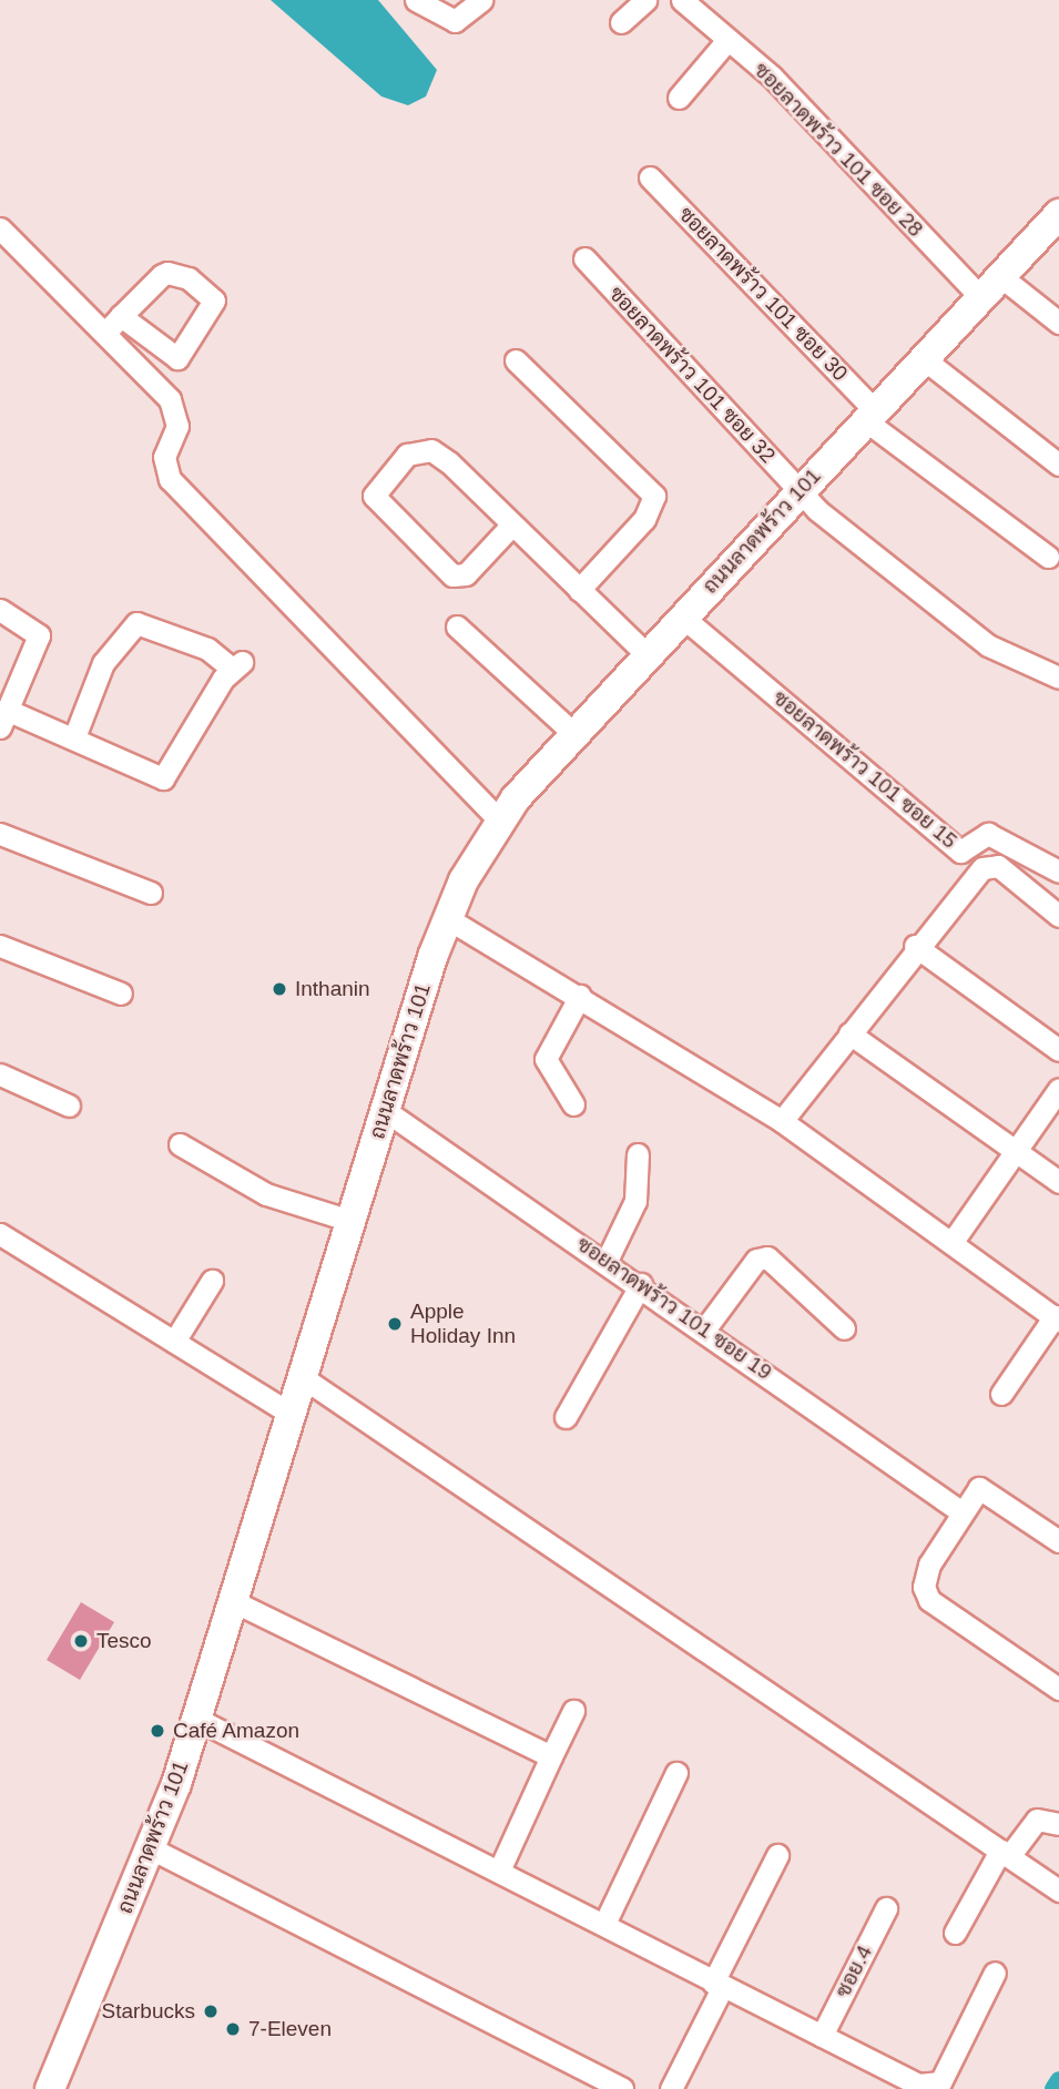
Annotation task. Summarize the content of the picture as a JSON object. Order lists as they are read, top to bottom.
{
  "streets": {
    "street": [
      "ซอยลาดพร้าว 101 ซอย 28",
      "ซอยลาดพร้าว 101 ซอย 30",
      "ซอยลาดพร้าว 101 ซอย 32",
      "ถนนลาดพร้าว 101",
      "ซอยลาดพร้าว 101 ซอย 15",
      "ซอยลาดพร้าว 101 ซอย 19",
      "ซอย.4"
    ]
  },
  "crossings": [
    ["ซอยลาดพร้าว 101 ซอย 28", "ถนนลาดพร้าว 101"],
    ["ซอยลาดพร้าว 101 ซอย 30", "ถนนลาดพร้าว 101"],
    ["ซอยลาดพร้าว 101 ซอย 32", "ถนนลาดพร้าว 101"],
    ["ถนนลาดพร้าว 101", "ซอยลาดพร้าว 101 ซอย 15"],
    ["ถนนลาดพร้าว 101", "ซอยลาดพร้าว 101 ซอย 19"]
  ],
  "places": [
    "Inthanin",
    "Apple Holiday Inn",
    "Tesco",
    "Café Amazon",
    "Starbucks",
    "7-Eleven"
  ]
}
